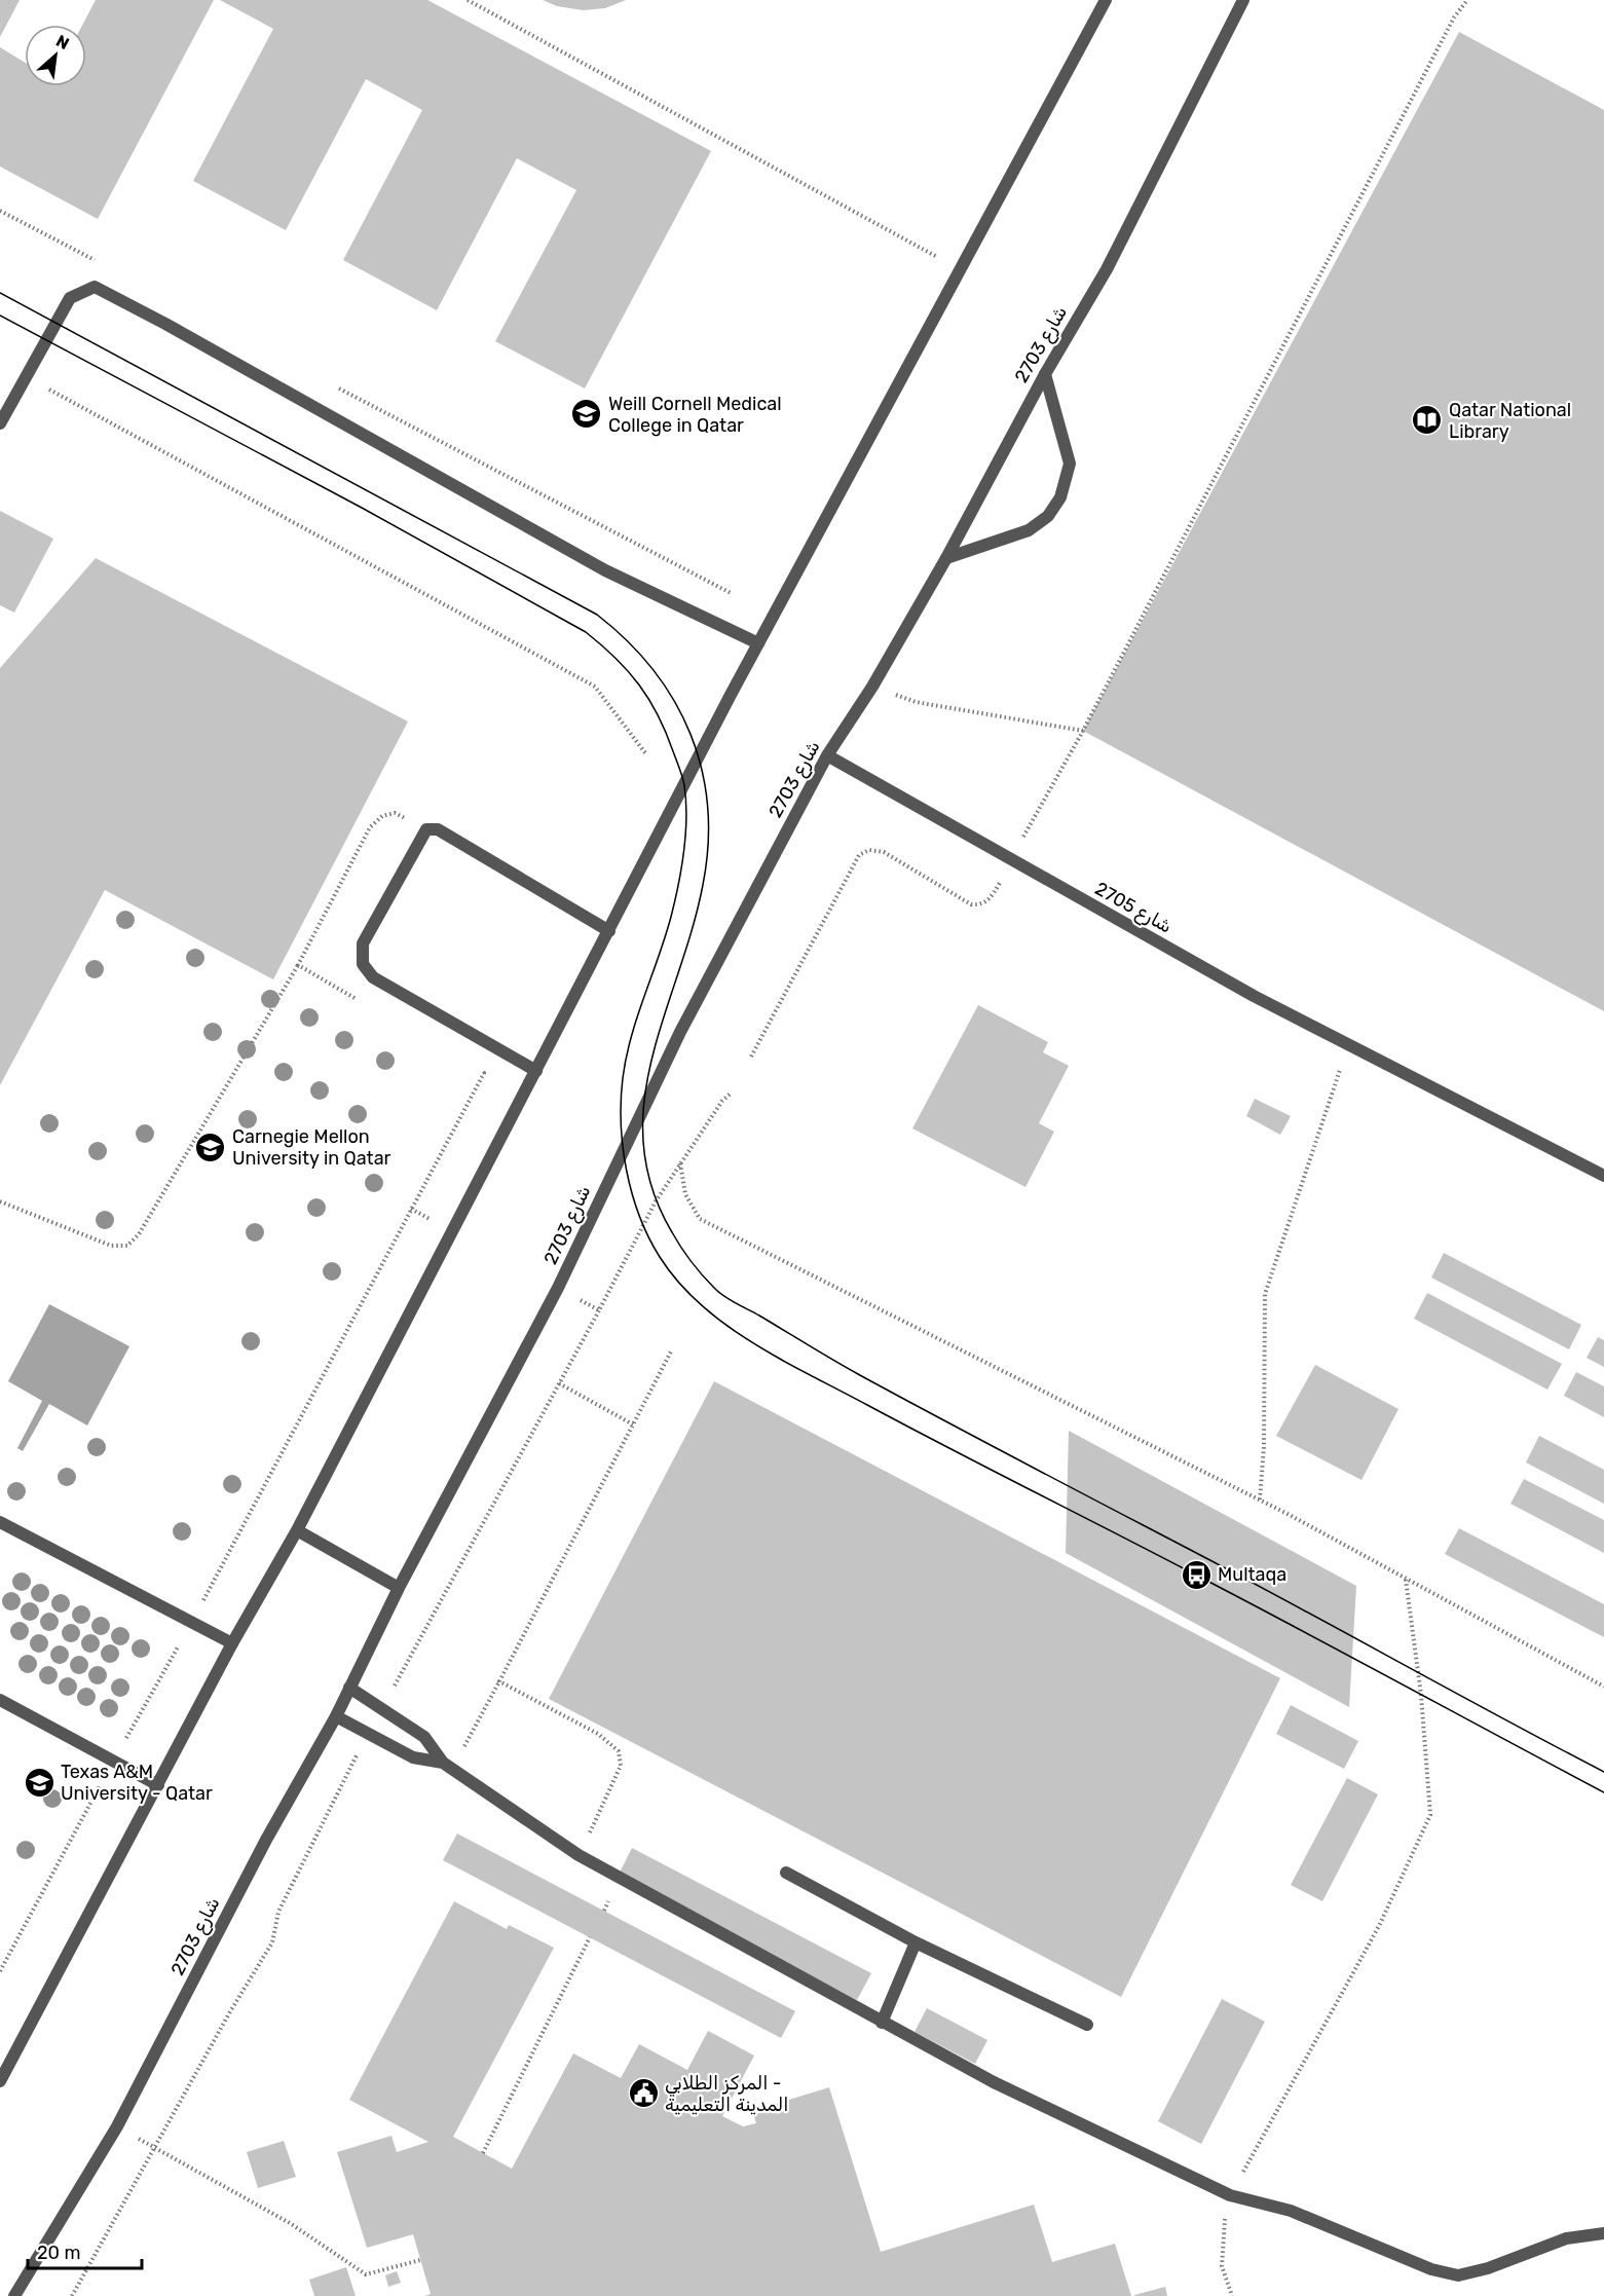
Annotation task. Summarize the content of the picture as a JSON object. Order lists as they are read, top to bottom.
{
  "streets": {
    "street": ["شارع 2703", "شارع 2705"]
  },
  "crossings": [
    ["شارع 2703", "شارع 2705"]
  ],
  "places": {
    "school or university": ["Weill Cornell Medical College in Qatar", "Carnegie Mellon University in Qatar", "Texas A&M University - Qatar"],
    "library": ["Qatar National Library"],
    "bus stop": ["Multaqa"],
    "public building": ["المركز الطلابي - المدينة التعليمية"]
  },
  "scale_bar": "20 m",
  "north": "top right"
}
